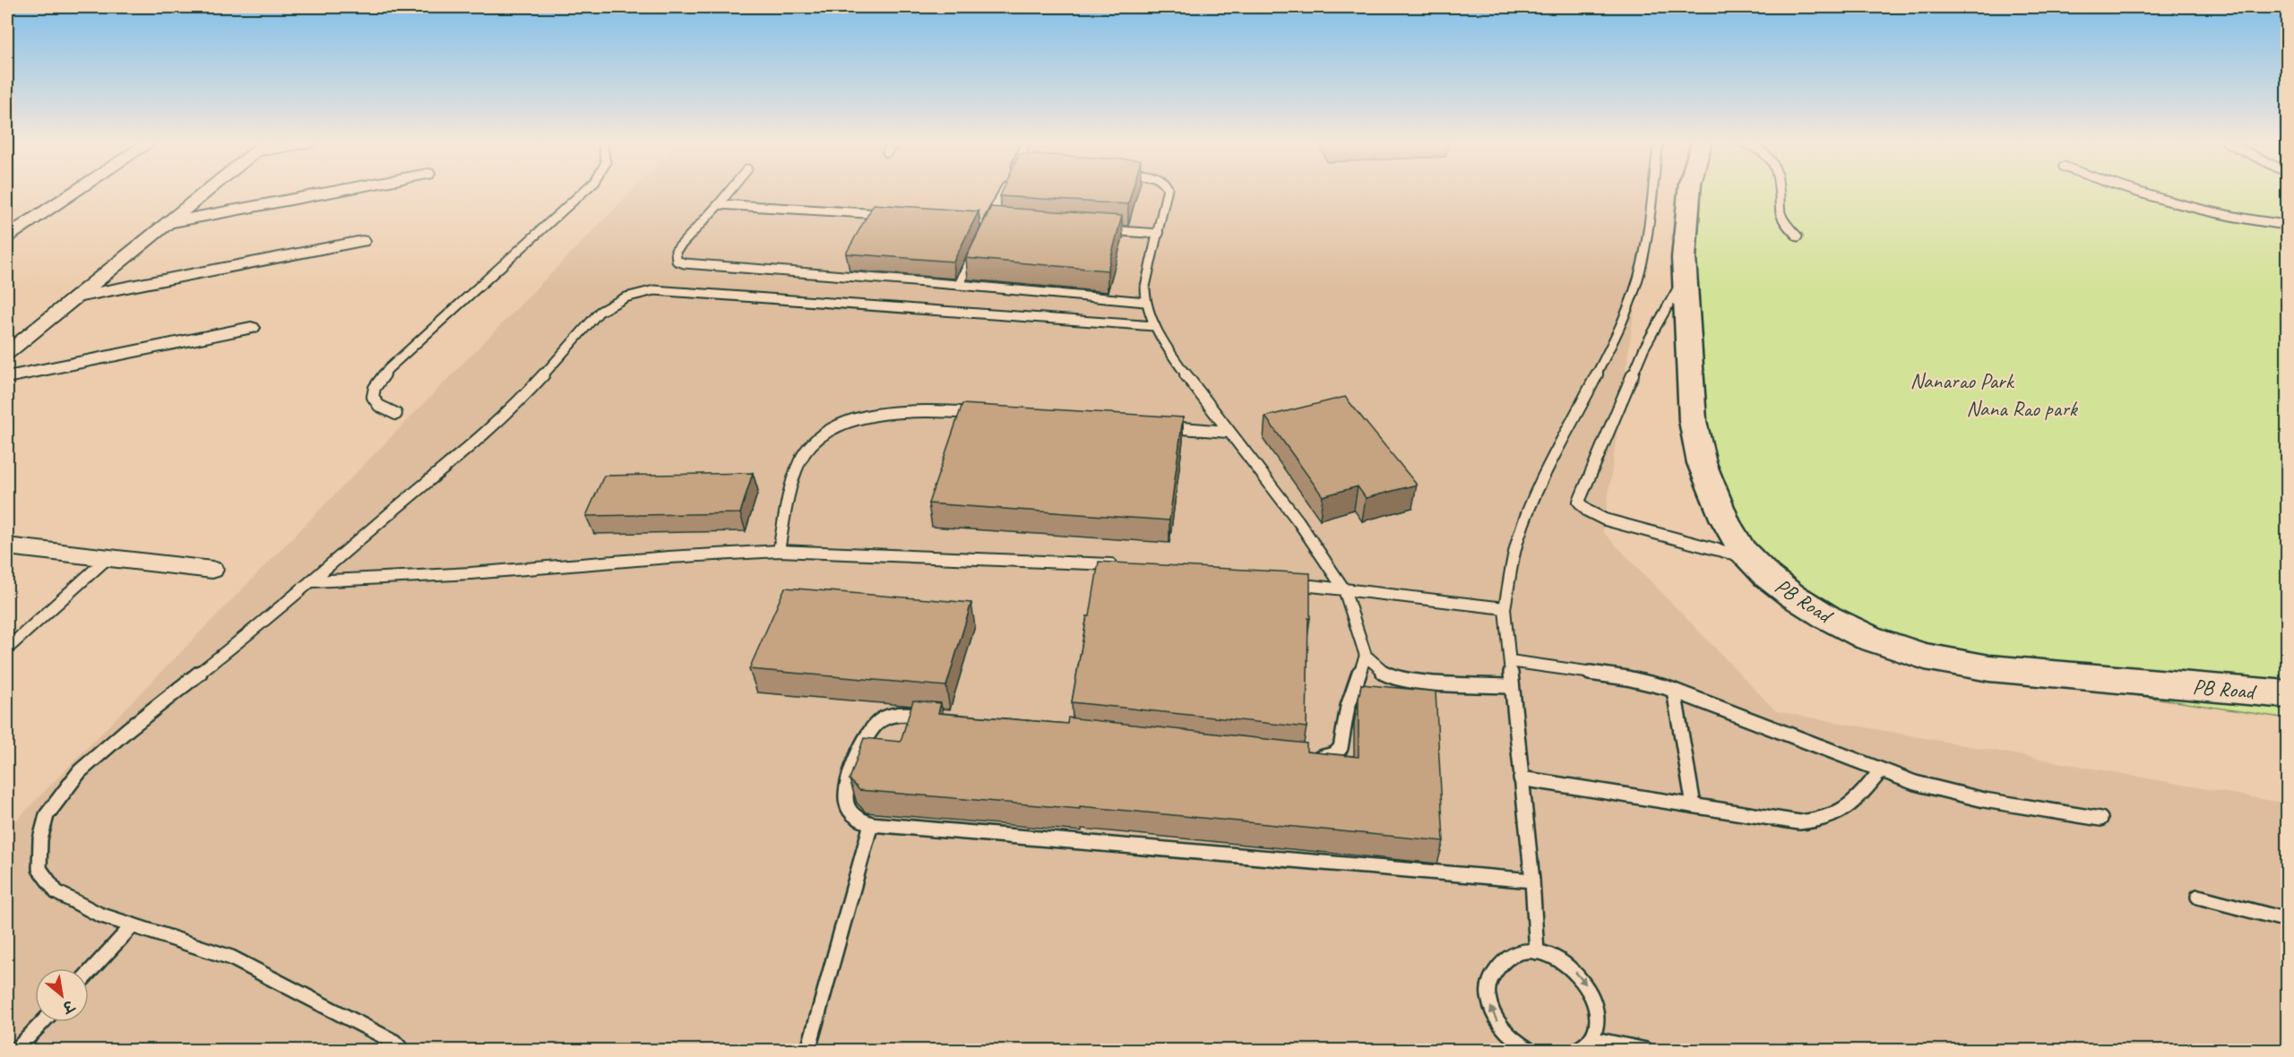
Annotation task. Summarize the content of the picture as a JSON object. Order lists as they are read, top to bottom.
{
  "streets": {
    "street": ["PB Road"]
  },
  "parks": ["Nanarao Park", "Nana Rao park"],
  "north": "bottom right"
}
